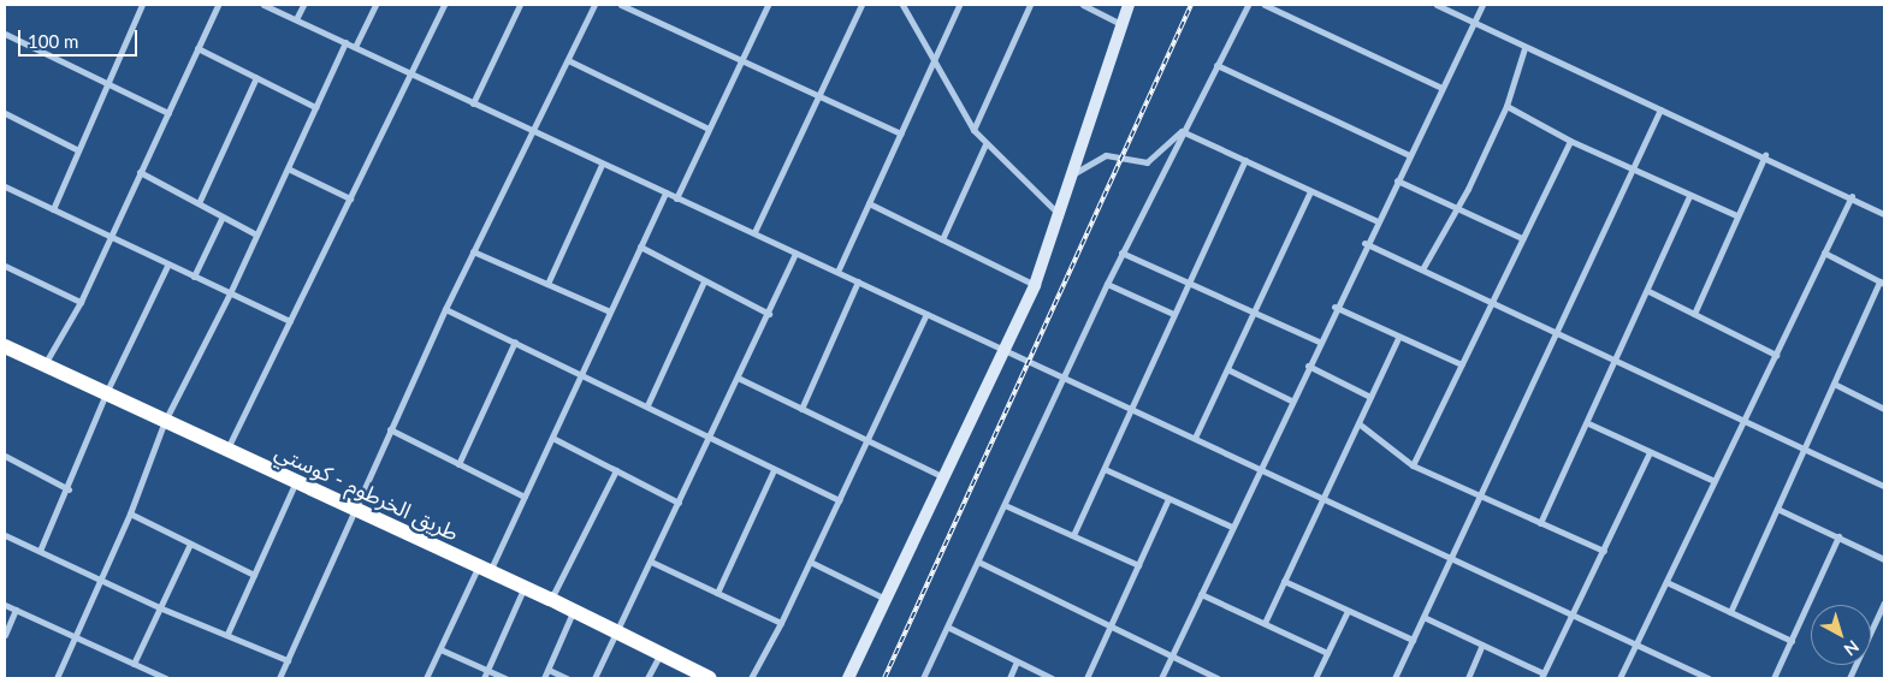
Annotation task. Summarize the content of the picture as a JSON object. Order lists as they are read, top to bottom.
{
  "streets": {
    "highway": ["طريق الخرطوم - كوستي"]
  },
  "scale_bar": "100 m",
  "north": "bottom right"
}
